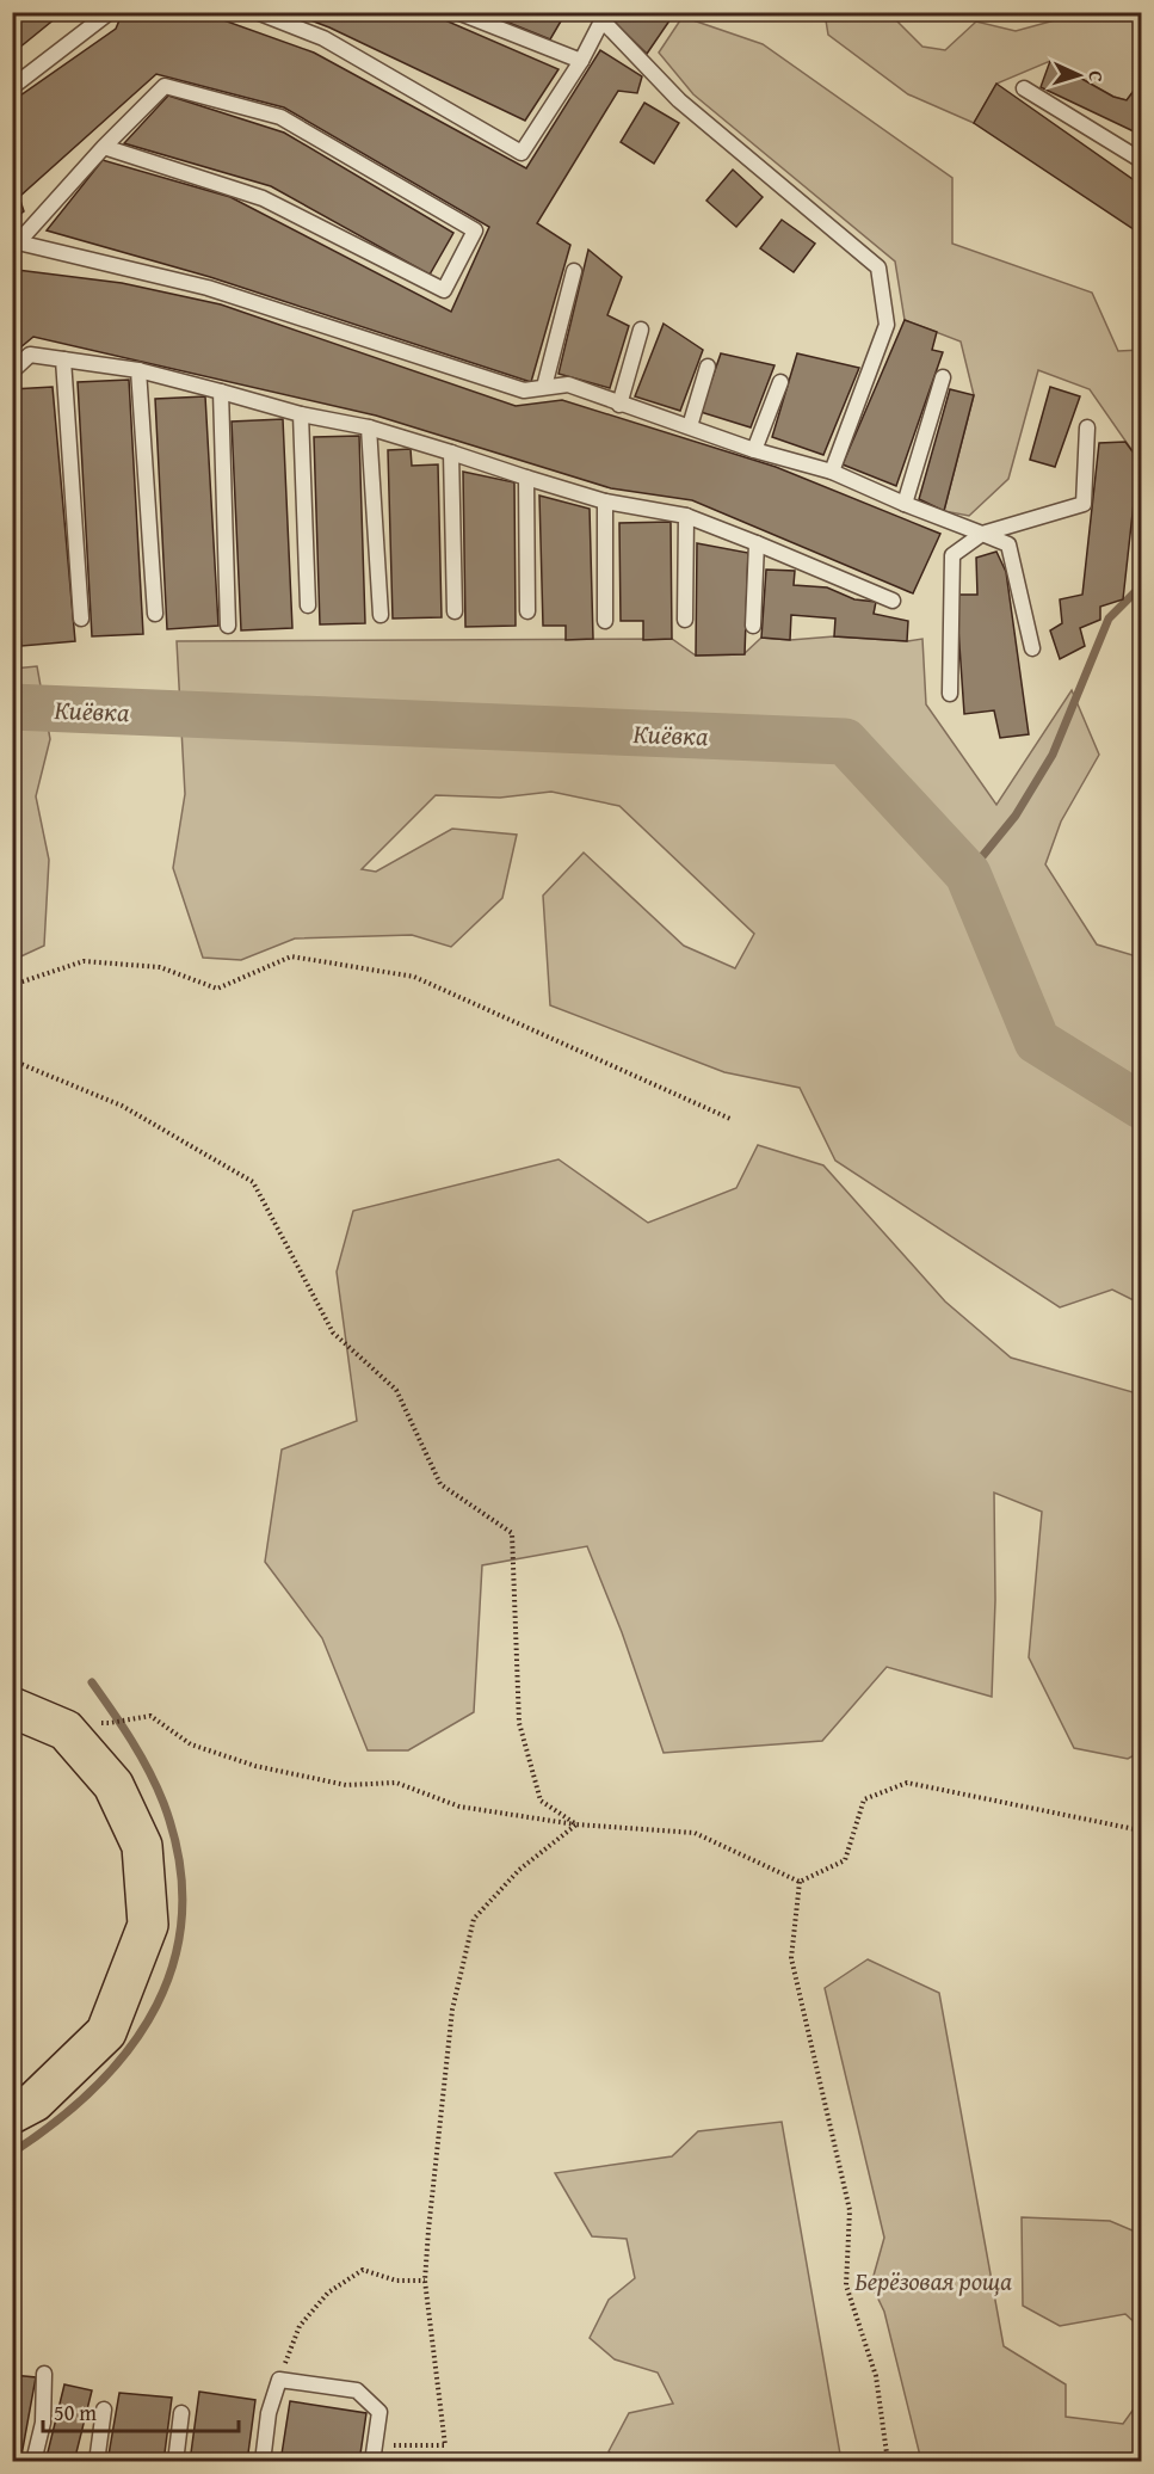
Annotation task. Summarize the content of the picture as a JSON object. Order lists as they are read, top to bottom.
{
  "water": ["Киёвка"],
  "parks": ["Берёзовая роща"],
  "scale_bar": "50 m",
  "north": "right"
}
